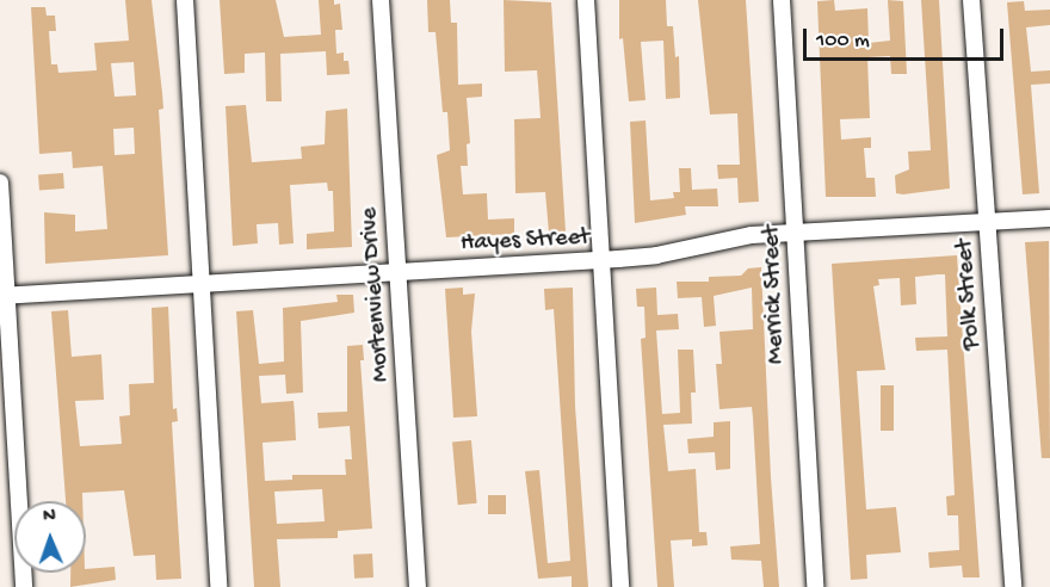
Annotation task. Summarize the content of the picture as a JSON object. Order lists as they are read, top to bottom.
{
  "streets": {
    "street": [
      "Hayes Street",
      "Mortenview Drive",
      "Merrick Street",
      "Polk Street"
    ]
  },
  "crossings": [
    ["Hayes Street", "Mortenview Drive"],
    ["Hayes Street", "Merrick Street"],
    ["Hayes Street", "Polk Street"]
  ],
  "scale_bar": "100 m",
  "north": "top"
}
